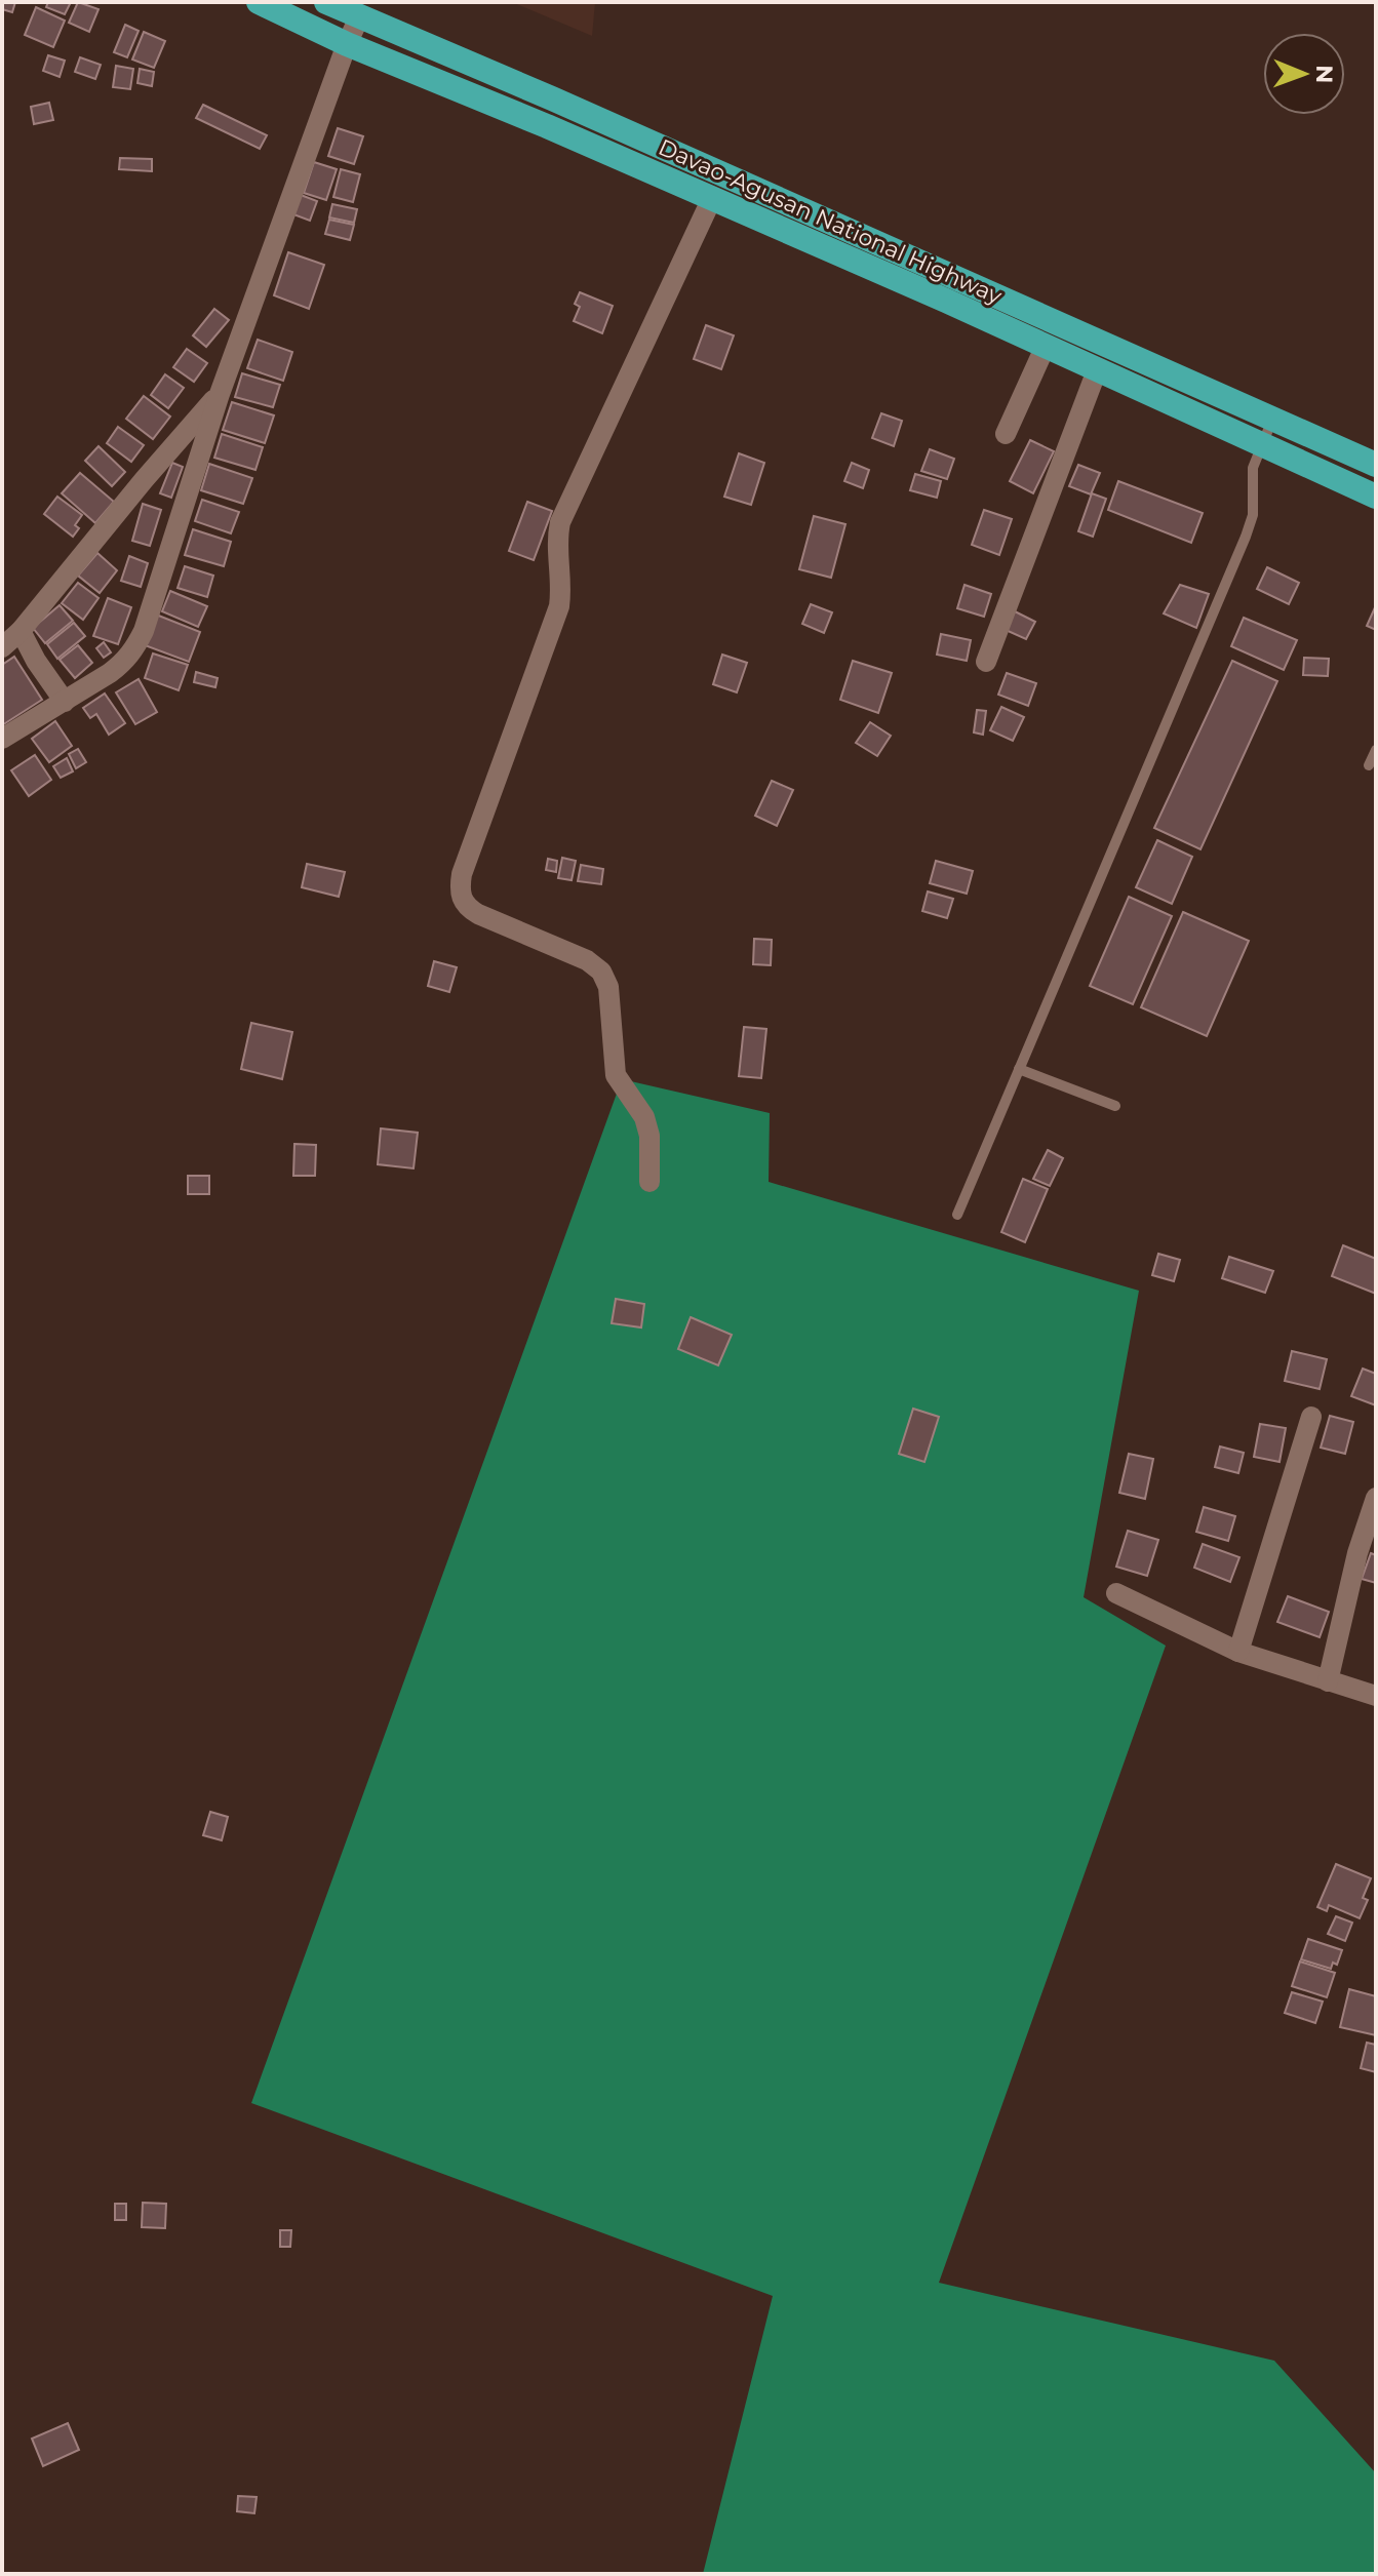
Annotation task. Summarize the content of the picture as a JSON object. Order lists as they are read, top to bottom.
{
  "streets": {
    "highway": ["Davao-Agusan National Highway"]
  },
  "north": "right"
}
